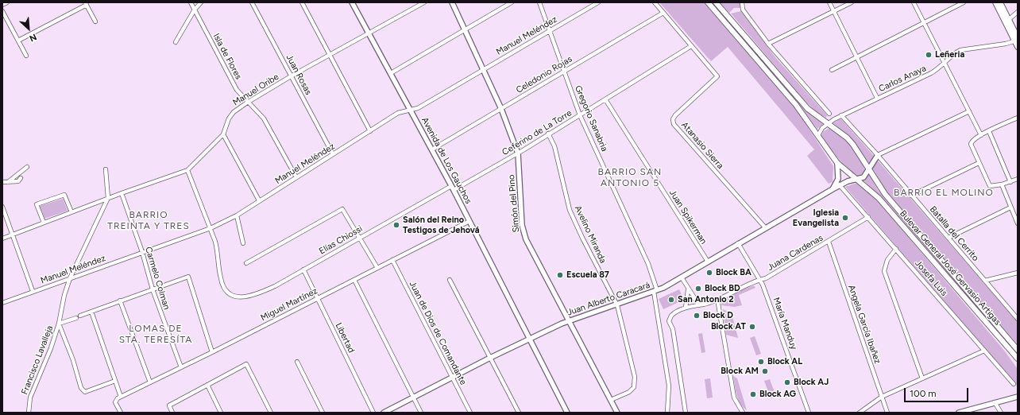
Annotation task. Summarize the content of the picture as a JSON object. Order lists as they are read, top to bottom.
{
  "streets": {
    "main road": ["Bulevar General José Gervasio Artigas"],
    "street": [
      "Manuel Meléndez",
      "Isla de Flores",
      "Juan Rosas",
      "Celedonio Rojas",
      "Carlos Anaya",
      "Manuel Oribe",
      "Gregorio Sanabria",
      "Ceferino de La Torre",
      "Atanasio Sierra",
      "Avenida de Los Gauchos",
      "Simón del Pino",
      "Juan Spikerman",
      "Batalla del Cerrito",
      "Avelino Miranda",
      "Elías Chiossi",
      "Juana Cardenas",
      "Carmelo Colman",
      "Josefa Luis",
      "Juan Alberto Caracará",
      "Miguel Martínez",
      "María Manduy",
      "Angela García Ibañez",
      "Juan de Dios de Comandante",
      "Libertad",
      "Francisco Lavalleja"
    ]
  },
  "crossings": [
    ["Manuel Meléndez", "Isla de Flores"],
    ["Manuel Meléndez", "Juan Rosas"],
    ["Manuel Meléndez", "Gregorio Sanabria"],
    ["Manuel Meléndez", "Avenida de Los Gauchos"],
    ["Manuel Meléndez", "Simón del Pino"],
    ["Manuel Meléndez", "Elías Chiossi"],
    ["Manuel Meléndez", "Carmelo Colman"],
    ["Manuel Meléndez", "Francisco Lavalleja"],
    ["Isla de Flores", "Manuel Oribe"],
    ["Juan Rosas", "Manuel Oribe"],
    ["Celedonio Rojas", "Gregorio Sanabria"],
    ["Celedonio Rojas", "Atanasio Sierra"],
    ["Celedonio Rojas", "Avenida de Los Gauchos"],
    ["Celedonio Rojas", "Simón del Pino"],
    ["Carlos Anaya", "Batalla del Cerrito"],
    ["Carlos Anaya", "Bulevar General José Gervasio Artigas"],
    ["Manuel Oribe", "Avenida de Los Gauchos"],
    ["Manuel Oribe", "Carmelo Colman"],
    ["Manuel Oribe", "Francisco Lavalleja"],
    ["Gregorio Sanabria", "Ceferino de La Torre"],
    ["Gregorio Sanabria", "Juan Alberto Caracará"],
    ["Ceferino de La Torre", "Atanasio Sierra"],
    ["Ceferino de La Torre", "Avenida de Los Gauchos"],
    ["Ceferino de La Torre", "Simón del Pino"],
    ["Ceferino de La Torre", "Juan Spikerman"],
    ["Ceferino de La Torre", "Avelino Miranda"],
    ["Ceferino de La Torre", "Elías Chiossi"],
    ["Atanasio Sierra", "Juan Alberto Caracará"],
    ["Avenida de Los Gauchos", "Elías Chiossi"],
    ["Avenida de Los Gauchos", "Juan Alberto Caracará"],
    ["Avenida de Los Gauchos", "Miguel Martínez"],
    ["Simón del Pino", "Avelino Miranda"],
    ["Simón del Pino", "Juan Alberto Caracará"],
    ["Juan Spikerman", "Juan Alberto Caracará"],
    ["Avelino Miranda", "Juan Alberto Caracará"],
    ["Elías Chiossi", "Libertad"],
    ["Juana Cardenas", "Josefa Luis"],
    ["Juana Cardenas", "María Manduy"],
    ["Juana Cardenas", "Angela García Ibañez"],
    ["Carmelo Colman", "Miguel Martínez"],
    ["Josefa Luis", "Juan Alberto Caracará"],
    ["Juan Alberto Caracará", "María Manduy"],
    ["Juan Alberto Caracará", "Juan de Dios de Comandante"],
    ["Miguel Martínez", "Juan de Dios de Comandante"],
    ["Miguel Martínez", "Libertad"]
  ],
  "districts": [
    "BARRIO SAN ANTONIO 5",
    "BARRIO EL MOLINO",
    "BARRIO TREINTA Y TRES",
    "LOMAS DE STA. TERESÍTA"
  ],
  "places": [
    "Leñeria",
    "Iglesia Evangelista",
    "Salón del Reino Testigos de Jehová",
    "Block BA",
    "Escuela 87",
    "Block BD",
    "San Antonio 2",
    "Block D",
    "Block AT",
    "Block AL",
    "Block AM",
    "Block AJ",
    "Block AG"
  ],
  "scale_bar": "100 m",
  "north": "bottom right"
}
